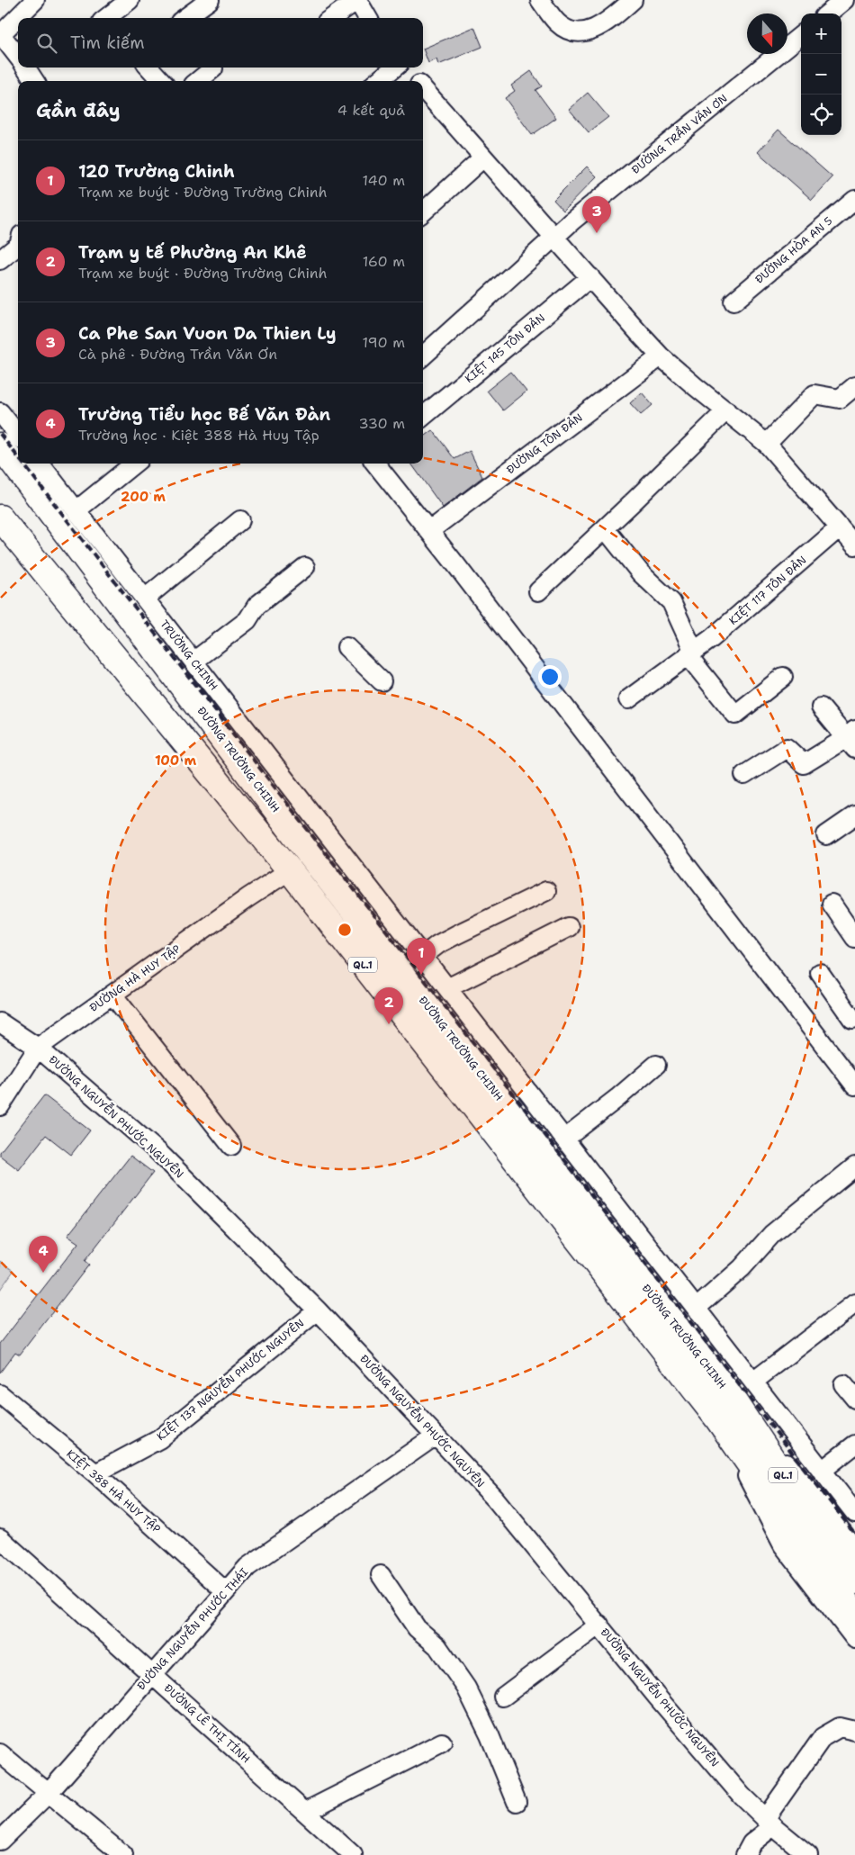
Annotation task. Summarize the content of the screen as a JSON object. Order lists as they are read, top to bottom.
{
  "streets": {
    "highway": ["ĐƯỜNG TRƯỜNG CHINH", "QL.1"],
    "street": [
      "ĐƯỜNG TRẦN VĂN ƠN",
      "ĐƯỜNG HÒA AN 5",
      "KIỆT 145 TÔN ĐẢN",
      "ĐƯỜNG TÔN ĐẢN",
      "KIỆT 117 TÔN ĐẢN",
      "TRƯỜNG CHINH",
      "ĐƯỜNG HÀ HUY TẬP",
      "ĐƯỜNG NGUYỄN PHƯỚC NGUYÊN",
      "KIỆT 137 NGUYỄN PHƯỚC NGUYÊN",
      "KIỆT 388 HÀ HUY TẬP",
      "ĐƯỜNG NGUYỄN PHƯỚC THÁI",
      "ĐƯỜNG LÊ THỊ TÍNH"
    ]
  },
  "crossings": [
    ["ĐƯỜNG TRƯỜNG CHINH", "QL.1"],
    ["ĐƯỜNG TRƯỜNG CHINH", "ĐƯỜNG HÀ HUY TẬP"],
    ["ĐƯỜNG HÀ HUY TẬP", "ĐƯỜNG NGUYỄN PHƯỚC NGUYÊN"],
    ["ĐƯỜNG NGUYỄN PHƯỚC NGUYÊN", "KIỆT 137 NGUYỄN PHƯỚC NGUYÊN"],
    ["ĐƯỜNG NGUYỄN PHƯỚC NGUYÊN", "ĐƯỜNG NGUYỄN PHƯỚC THÁI"],
    ["KIỆT 137 NGUYỄN PHƯỚC NGUYÊN", "KIỆT 388 HÀ HUY TẬP"],
    ["KIỆT 388 HÀ HUY TẬP", "ĐƯỜNG NGUYỄN PHƯỚC THÁI"],
    ["ĐƯỜNG NGUYỄN PHƯỚC THÁI", "ĐƯỜNG LÊ THỊ TÍNH"]
  ],
  "north": "bottom",
  "page": {
    "map_buttons": ["+", "−"],
    "search": "Tìm kiếm",
    "heading": ["Gần đây", "4 kết quả"],
    "list": [
      {
        "mark": "1",
        "name": "120 Trường Chinh",
        "note": "Trạm xe buýt · Đường Trường Chinh",
        "value": "140 m"
      },
      {
        "mark": "2",
        "name": "Trạm y tế Phường An Khê",
        "note": "Trạm xe buýt · Đường Trường Chinh",
        "value": "160 m"
      },
      {
        "mark": "3",
        "name": "Ca Phe San Vuon Da Thien Ly",
        "note": "Cà phê · Đường Trần Văn Ơn",
        "value": "190 m"
      },
      {
        "mark": "4",
        "name": "Trường Tiểu học Bế Văn Đàn",
        "note": "Trường học · Kiệt 388 Hà Huy Tập",
        "value": "330 m"
      }
    ],
    "pins": [
      "3",
      "1",
      "2",
      "4"
    ]
  },
  "rings": ["200 m", "100 m"]
}
